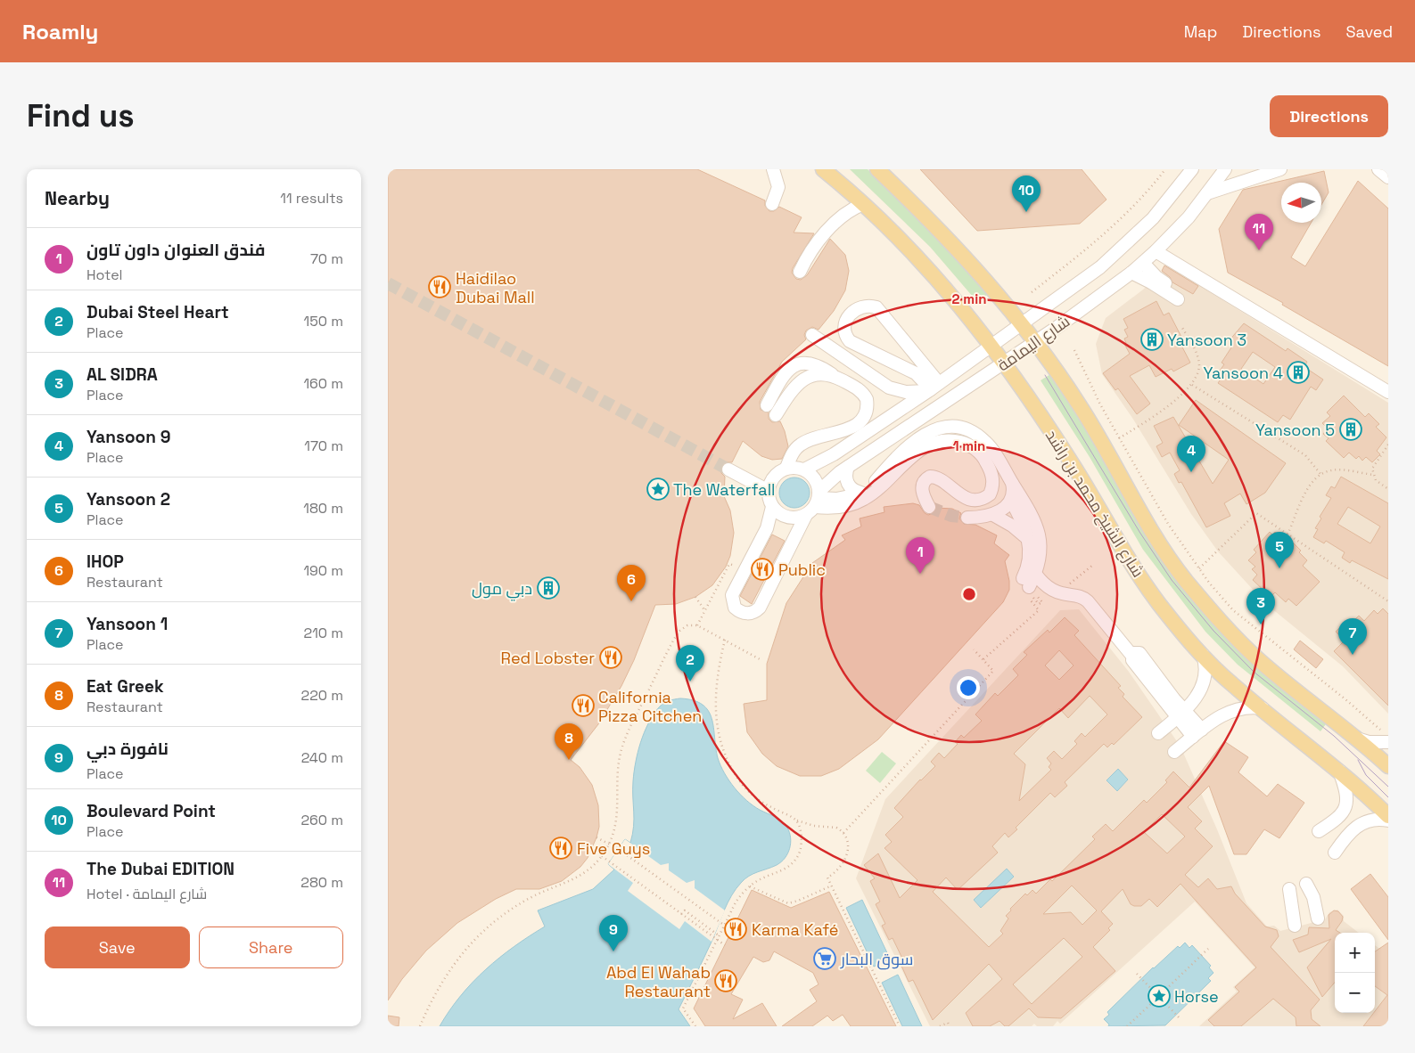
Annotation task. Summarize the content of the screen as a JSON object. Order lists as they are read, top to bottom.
{
  "streets": {
    "main road": ["شارع الشيخ محمد بن راشد"],
    "street": ["شارع اليمامة"]
  },
  "crossings": [
    ["شارع اليمامة", "شارع الشيخ محمد بن راشد"]
  ],
  "places": {
    "restaurant": [
      "Haidilao Dubai Mall",
      "Public",
      "Red Lobster",
      "California Pizza Citchen",
      "Five Guys",
      "Karma Kafé",
      "Abd El Wahab Restaurant"
    ],
    "building": [
      "Yansoon 3",
      "Yansoon 4",
      "Yansoon 5",
      "دبي مول"
    ],
    "place": ["The Waterfall", "Horse"],
    "supermarket": ["سوق البحار"]
  },
  "north": "left",
  "page": {
    "header": "Roamly",
    "nav": ["Map", "Directions", "Saved"],
    "buttons": [
      "Directions",
      ["Save", "Share"]
    ],
    "title": "Find us",
    "heading": ["Nearby", "11 results"],
    "pins": [
      "10",
      "11",
      "4",
      "5",
      "1",
      "6",
      "3",
      "7",
      "2",
      "8",
      "9"
    ],
    "list": [
      {
        "mark": "1",
        "name": "فندق العنوان داون تاون",
        "note": "Hotel",
        "value": "70 m"
      },
      {
        "mark": "2",
        "name": "Dubai Steel Heart",
        "note": "Place",
        "value": "150 m"
      },
      {
        "mark": "3",
        "name": "AL SIDRA",
        "note": "Place",
        "value": "160 m"
      },
      {
        "mark": "4",
        "name": "Yansoon 9",
        "note": "Place",
        "value": "170 m"
      },
      {
        "mark": "5",
        "name": "Yansoon 2",
        "note": "Place",
        "value": "180 m"
      },
      {
        "mark": "6",
        "name": "IHOP",
        "note": "Restaurant",
        "value": "190 m"
      },
      {
        "mark": "7",
        "name": "Yansoon 1",
        "note": "Place",
        "value": "210 m"
      },
      {
        "mark": "8",
        "name": "Eat Greek",
        "note": "Restaurant",
        "value": "220 m"
      },
      {
        "mark": "9",
        "name": "نافورة دبي",
        "note": "Place",
        "value": "240 m"
      },
      {
        "mark": "10",
        "name": "Boulevard Point",
        "note": "Place",
        "value": "260 m"
      },
      {
        "mark": "11",
        "name": "The Dubai EDITION",
        "note": "Hotel · شارع اليمامة",
        "value": "280 m"
      }
    ],
    "map_buttons": ["+", "−"]
  },
  "rings": ["2 min", "1 min"]
}
